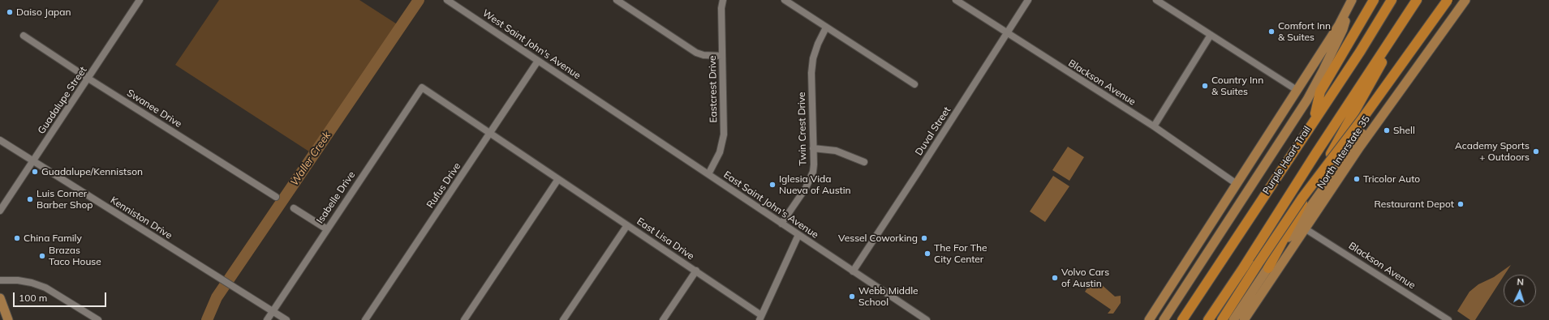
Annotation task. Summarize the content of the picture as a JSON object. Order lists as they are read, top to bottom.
{
  "streets": {
    "highway": ["Purple Heart Trail"],
    "main road": ["North Interstate 35"],
    "street": [
      "West Saint John's Avenue",
      "Blackson Avenue",
      "Eastcrest Drive",
      "Guadalupe Street",
      "Swanee Drive",
      "Twin Crest Drive",
      "Duval Street",
      "Rufus Drive",
      "Isabelle Drive",
      "East Saint John's Avenue",
      "Kenniston Drive",
      "East Lisa Drive"
    ]
  },
  "crossings": [
    ["West Saint John's Avenue", "Rufus Drive"],
    ["West Saint John's Avenue", "East Saint John's Avenue"],
    ["Blackson Avenue", "Duval Street"],
    ["Blackson Avenue", "North Interstate 35"],
    ["Eastcrest Drive", "East Saint John's Avenue"],
    ["Guadalupe Street", "Swanee Drive"],
    ["Guadalupe Street", "Kenniston Drive"],
    ["Twin Crest Drive", "East Saint John's Avenue"],
    ["Duval Street", "East Saint John's Avenue"],
    ["Rufus Drive", "East Lisa Drive"],
    ["Isabelle Drive", "Kenniston Drive"],
    ["Isabelle Drive", "East Lisa Drive"]
  ],
  "water": ["Waller Creek"],
  "places": [
    "Daiso Japan",
    "Comfort Inn & Suites",
    "Country Inn & Suites",
    "Shell",
    "Academy Sports + Outdoors",
    "Guadalupe/Kennistson",
    "Tricolor Auto",
    "Iglesia Vida Nueva of Austin",
    "Luis Corner Barber Shop",
    "Restaurant Depot",
    "China Family",
    "Vessel Coworking",
    "The For The City Center",
    "Brazas Taco House",
    "Volvo Cars of Austin",
    "Webb Middle School"
  ],
  "scale_bar": "100 m",
  "north": "top"
}
